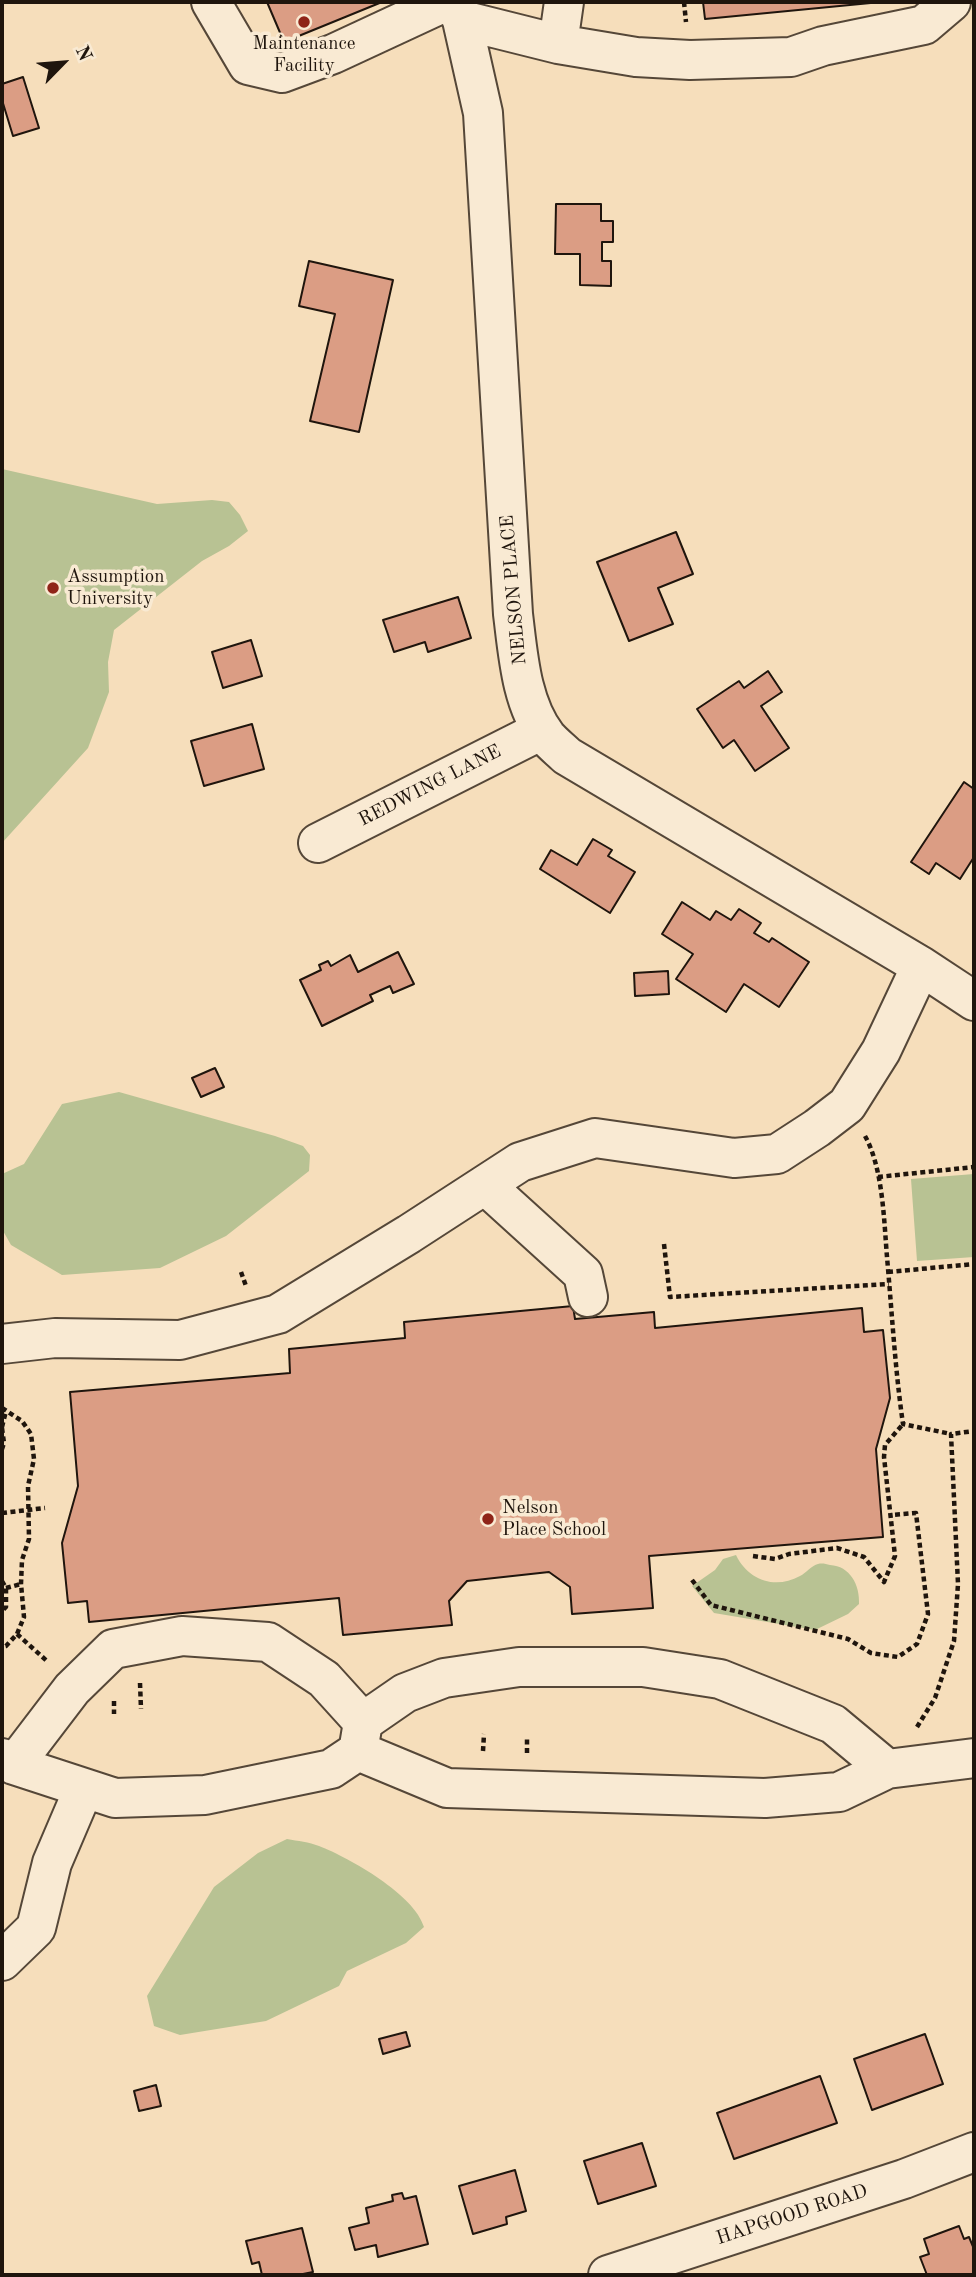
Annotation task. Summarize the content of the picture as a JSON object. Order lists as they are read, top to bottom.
{
  "streets": {
    "street": ["NELSON PLACE", "REDWING LANE", "HAPGOOD ROAD"]
  },
  "crossings": [
    ["NELSON PLACE", "REDWING LANE"]
  ],
  "places": ["Maintenance Facility", "Assumption University", "Nelson Place School"],
  "north": "top right"
}
